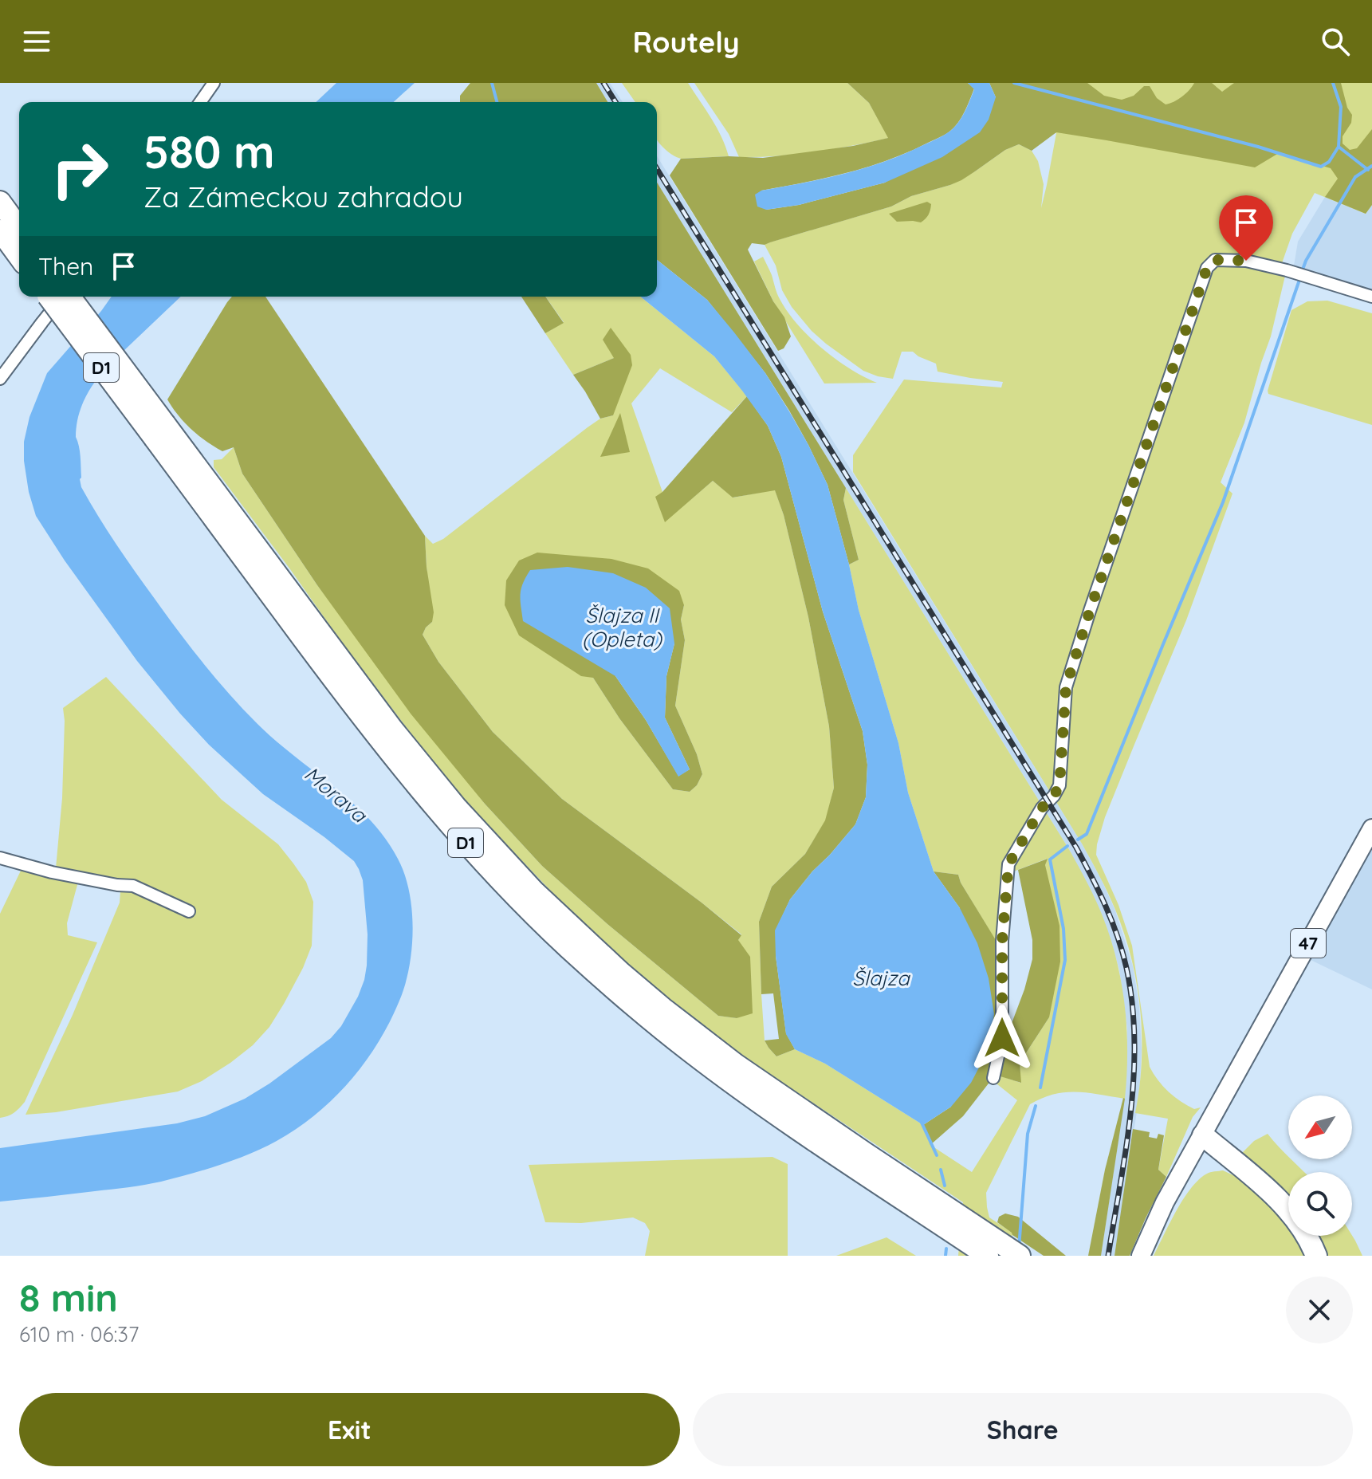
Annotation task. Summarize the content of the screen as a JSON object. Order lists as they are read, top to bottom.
{
  "streets": {
    "highway": ["D1"],
    "main road": ["47"]
  },
  "water": ["Šlajza II (Opleta)", "Morava", "Šlajza"],
  "north": "bottom left",
  "page": {
    "header": "Routely",
    "turn": ["580 m", "Za Zámeckou zahradou"],
    "then": "Then",
    "heading": ["8 min", "610 m · 06:37"],
    "buttons": ["Exit", "Share"]
  }
}
